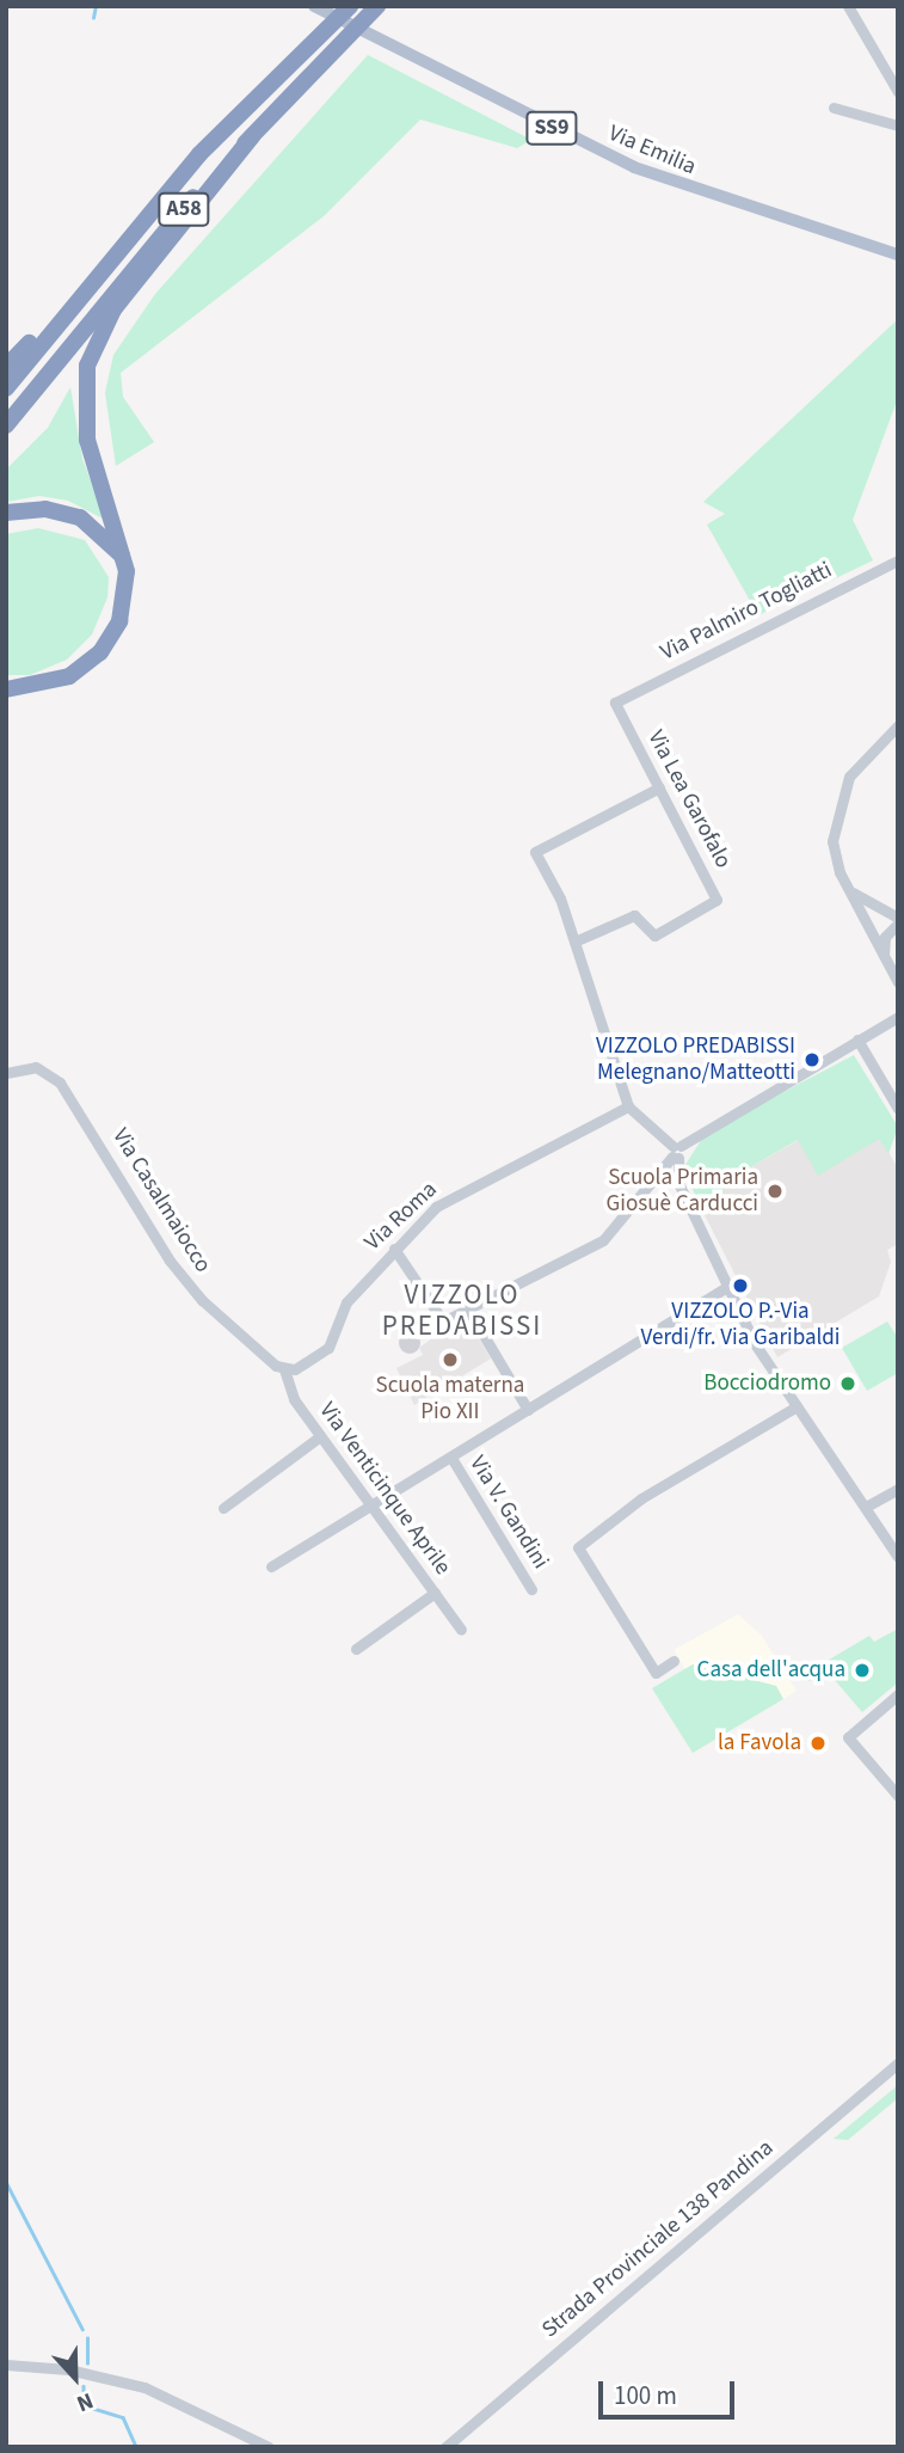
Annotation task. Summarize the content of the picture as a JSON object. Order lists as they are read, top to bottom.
{
  "streets": {
    "highway": ["A58"],
    "main road": ["SS9", "Via Emilia"],
    "street": [
      "Via Palmiro Togliatti",
      "Via Lea Garofalo",
      "Via Casalmaiocco",
      "Via Roma",
      "Via Venticinque Aprile",
      "Via V. Gandini",
      "Strada Provinciale 138 Pandina"
    ]
  },
  "crossings": [
    ["Via Palmiro Togliatti", "Via Lea Garofalo"],
    ["Via Casalmaiocco", "Via Roma"],
    ["Via Casalmaiocco", "Via Venticinque Aprile"],
    ["Via Roma", "Via Venticinque Aprile"]
  ],
  "districts": ["VIZZOLO PREDABISSI"],
  "places": [
    "VIZZOLO PREDABISSI Melegnano/Matteotti",
    "Scuola Primaria Giosuè Carducci",
    "VIZZOLO P.-Via Verdi/fr. Via Garibaldi",
    "Scuola materna Pio XII",
    "Bocciodromo",
    "Casa dell'acqua",
    "la Favola"
  ],
  "scale_bar": "100 m",
  "north": "bottom"
}
